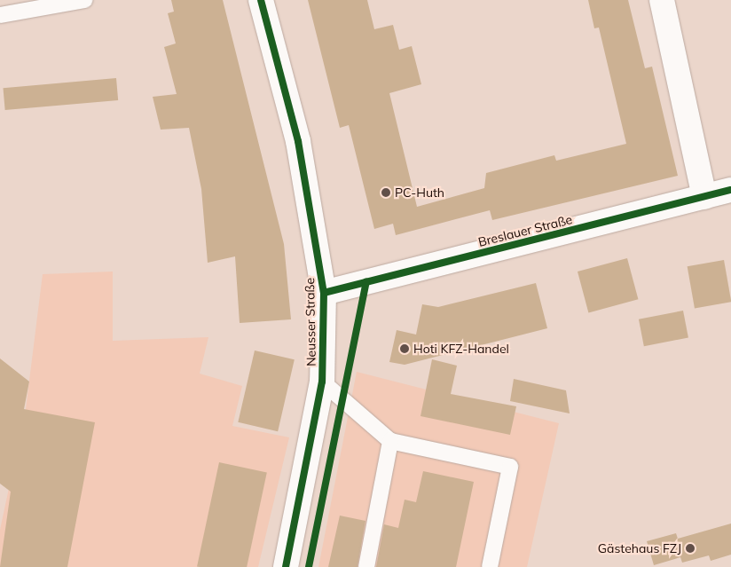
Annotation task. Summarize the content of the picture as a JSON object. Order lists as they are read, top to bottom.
{
  "streets": {
    "street": ["Breslauer Straße", "Neusser Straße"]
  },
  "crossings": [
    ["Breslauer Straße", "Neusser Straße"]
  ],
  "places": ["PC-Huth", "Hoti KFZ-Handel", "Gästehaus FZJ"]
}
